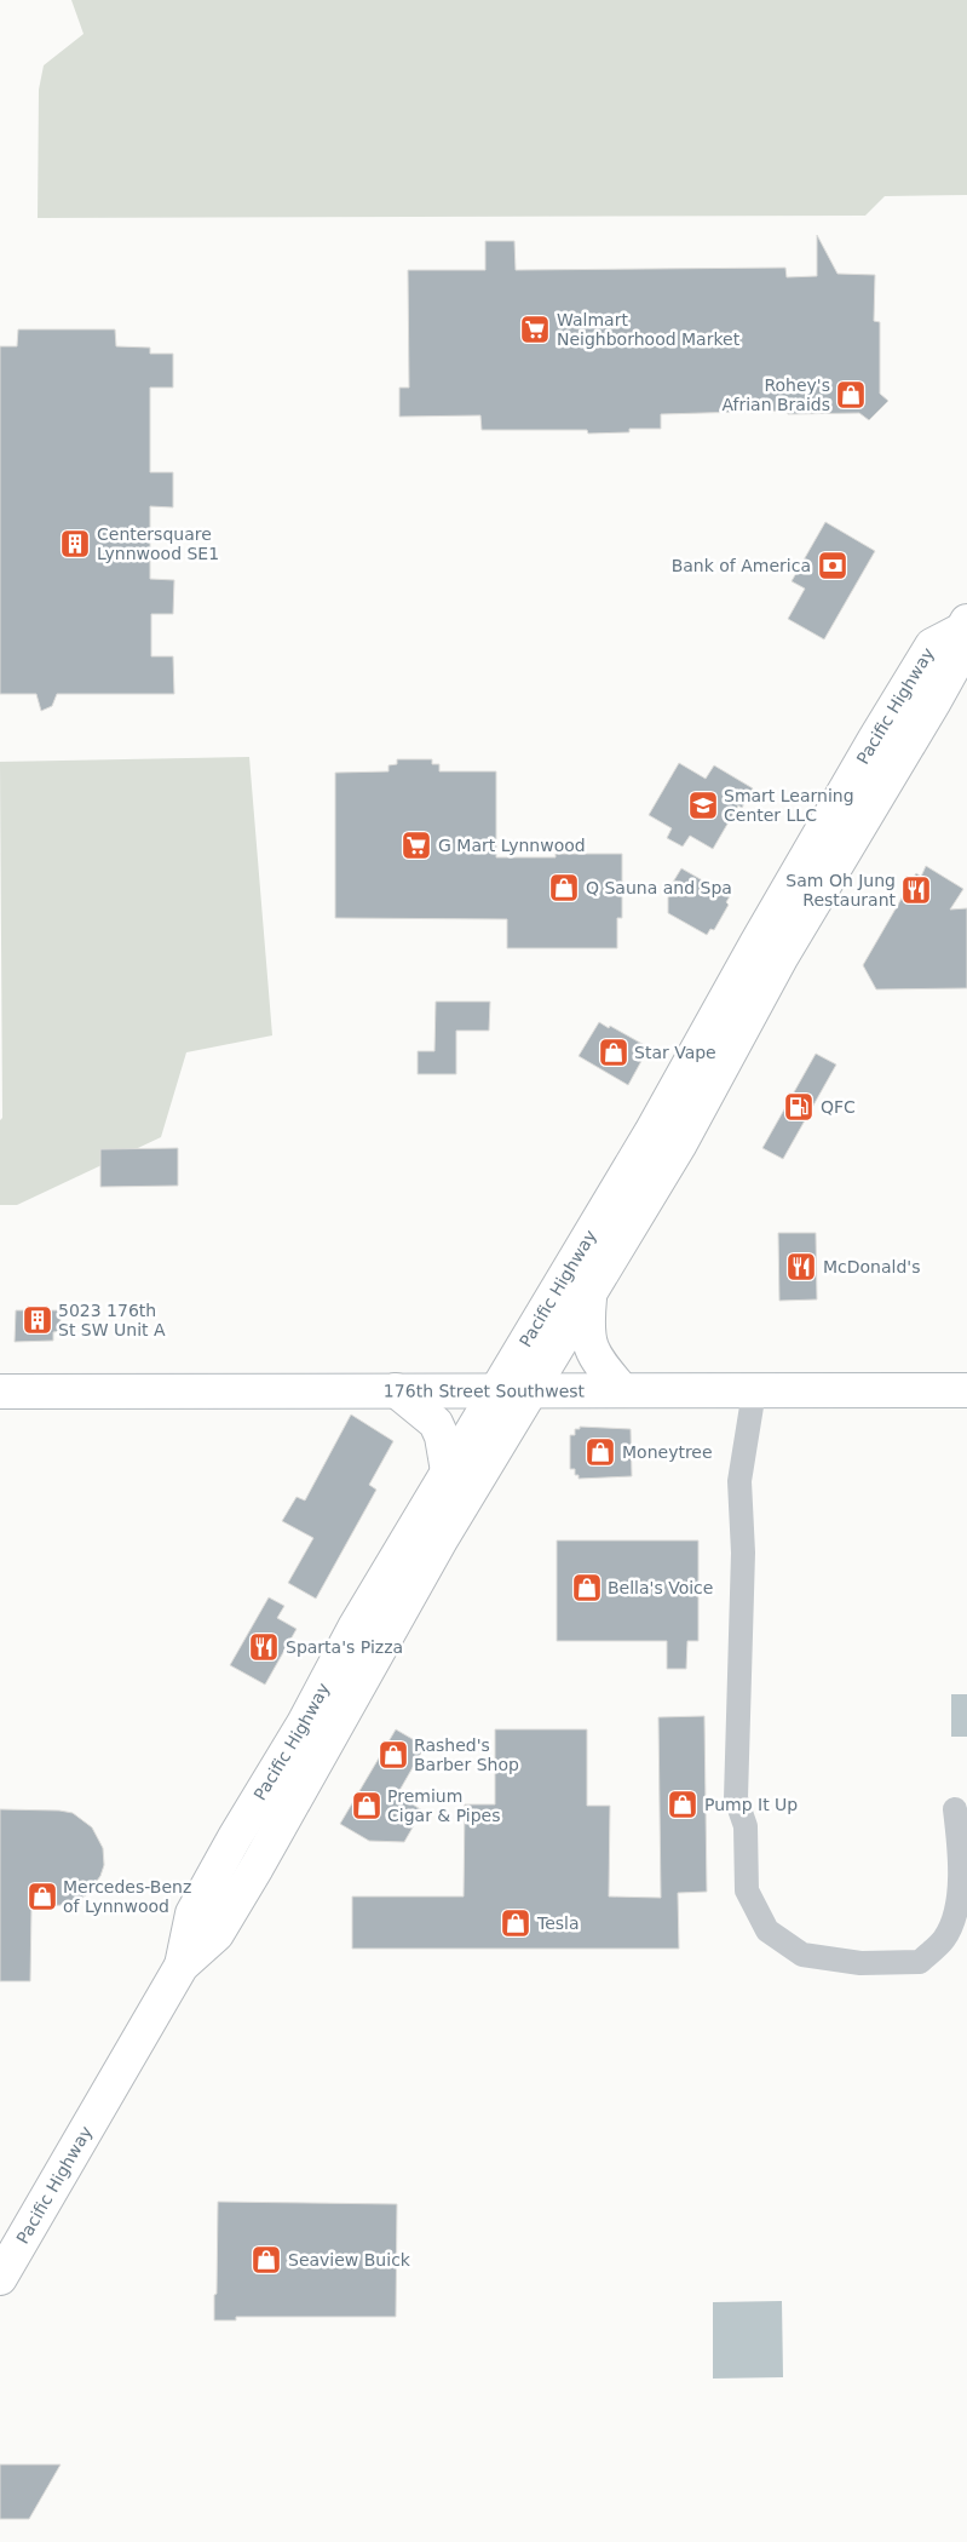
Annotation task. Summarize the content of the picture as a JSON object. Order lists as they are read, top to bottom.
{
  "streets": {
    "main road": ["Pacific Highway", "176th Street Southwest"]
  },
  "crossings": [
    ["Pacific Highway", "176th Street Southwest"]
  ],
  "places": {
    "supermarket": ["Walmart Neighborhood Market", "G Mart Lynnwood"],
    "shop": [
      "Rohey's Afrian Braids",
      "Q Sauna and Spa",
      "Star Vape",
      "Moneytree",
      "Bella's Voice",
      "Rashed's Barber Shop",
      "Pump It Up",
      "Premium Cigar & Pipes",
      "Mercedes-Benz of Lynnwood",
      "Tesla",
      "Seaview Buick"
    ],
    "building": ["Centersquare Lynnwood SE1", "5023 176th St SW Unit A"],
    "bank": ["Bank of America"],
    "school or university": ["Smart Learning Center LLC"],
    "restaurant": ["Sam Oh Jung Restaurant", "McDonald's", "Sparta's Pizza"],
    "fuel station": ["QFC"]
  }
}
